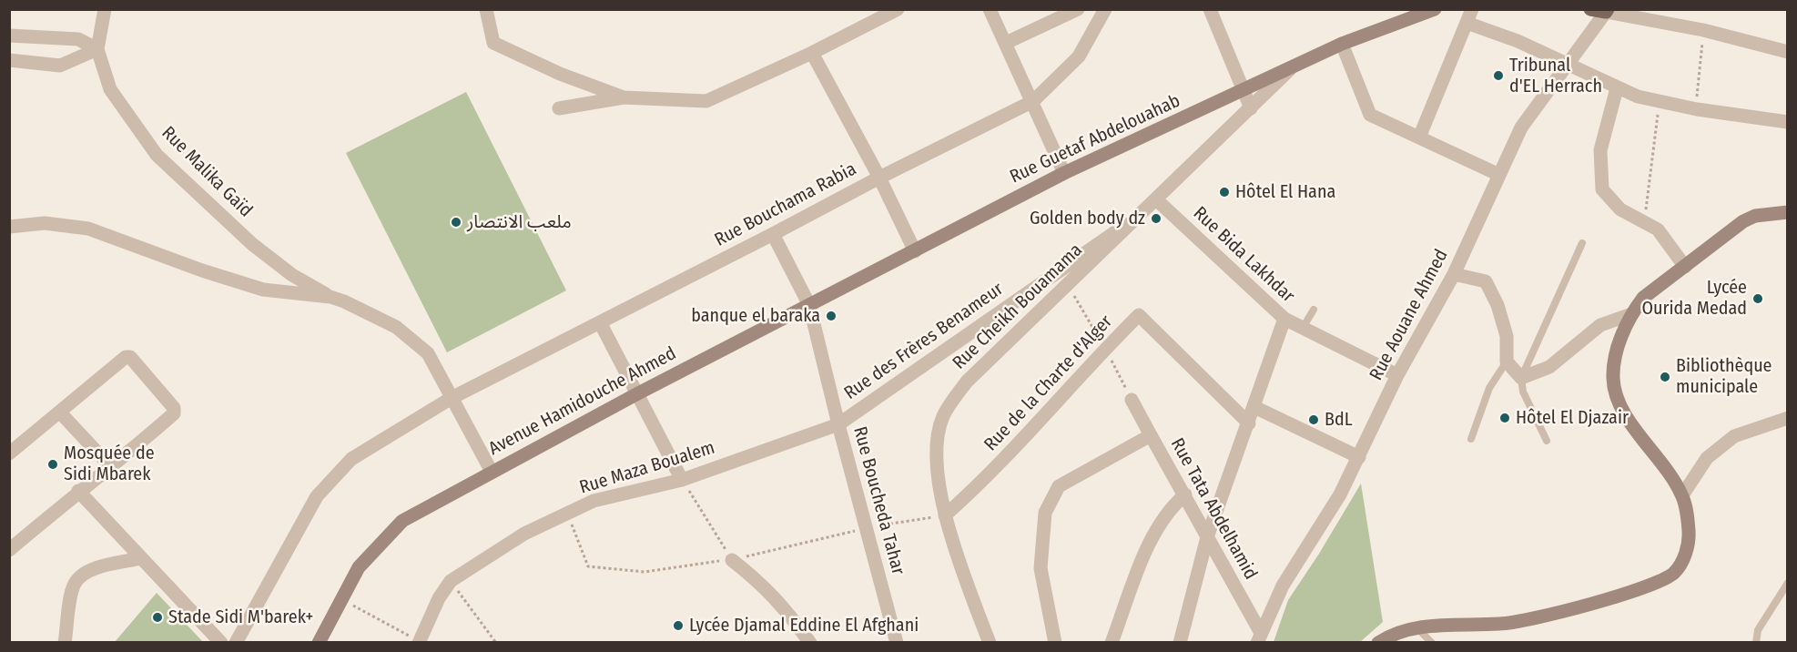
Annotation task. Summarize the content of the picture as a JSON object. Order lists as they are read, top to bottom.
{
  "streets": {
    "main road": ["Rue Guetaf Abdelouahab", "Avenue Hamidouche Ahmed"],
    "street": [
      "Rue Malika Gaïd",
      "Rue Bouchama Rabia",
      "Rue Bida Lakhdar",
      "Rue Cheikh Bouamama",
      "Rue Aouane Ahmed",
      "Rue des Frères Benameur",
      "Rue de la Charte d'Alger",
      "Rue Maza Boualem",
      "Rue Boucheda Tahar",
      "Rue Tata Abdelhamid"
    ]
  },
  "crossings": [
    ["Rue Guetaf Abdelouahab", "Rue Cheikh Bouamama"],
    ["Rue Guetaf Abdelouahab", "Avenue Hamidouche Ahmed"],
    ["Rue Bouchama Rabia", "Rue Boucheda Tahar"],
    ["Rue Bida Lakhdar", "Rue Cheikh Bouamama"],
    ["Rue Bida Lakhdar", "Rue Aouane Ahmed"],
    ["Rue Cheikh Bouamama", "Rue des Frères Benameur"],
    ["Rue Cheikh Bouamama", "Rue de la Charte d'Alger"],
    ["Rue Aouane Ahmed", "Rue Tata Abdelhamid"],
    ["Rue des Frères Benameur", "Rue Maza Boualem"],
    ["Rue des Frères Benameur", "Rue Boucheda Tahar"],
    ["Avenue Hamidouche Ahmed", "Rue Boucheda Tahar"],
    ["Rue Maza Boualem", "Rue Boucheda Tahar"]
  ],
  "places": [
    "Tribunal d'EL Herrach",
    "Hôtel El Hana",
    "Golden body dz",
    "ملعب الانتصار",
    "Lycée Ourida Medad",
    "banque el baraka",
    "Bibliothèque municipale",
    "Hôtel El Djazair",
    "BdL",
    "Mosquée de Sidi Mbarek",
    "Stade Sidi M'barek+",
    "Lycée Djamal Eddine El Afghani"
  ]
}
